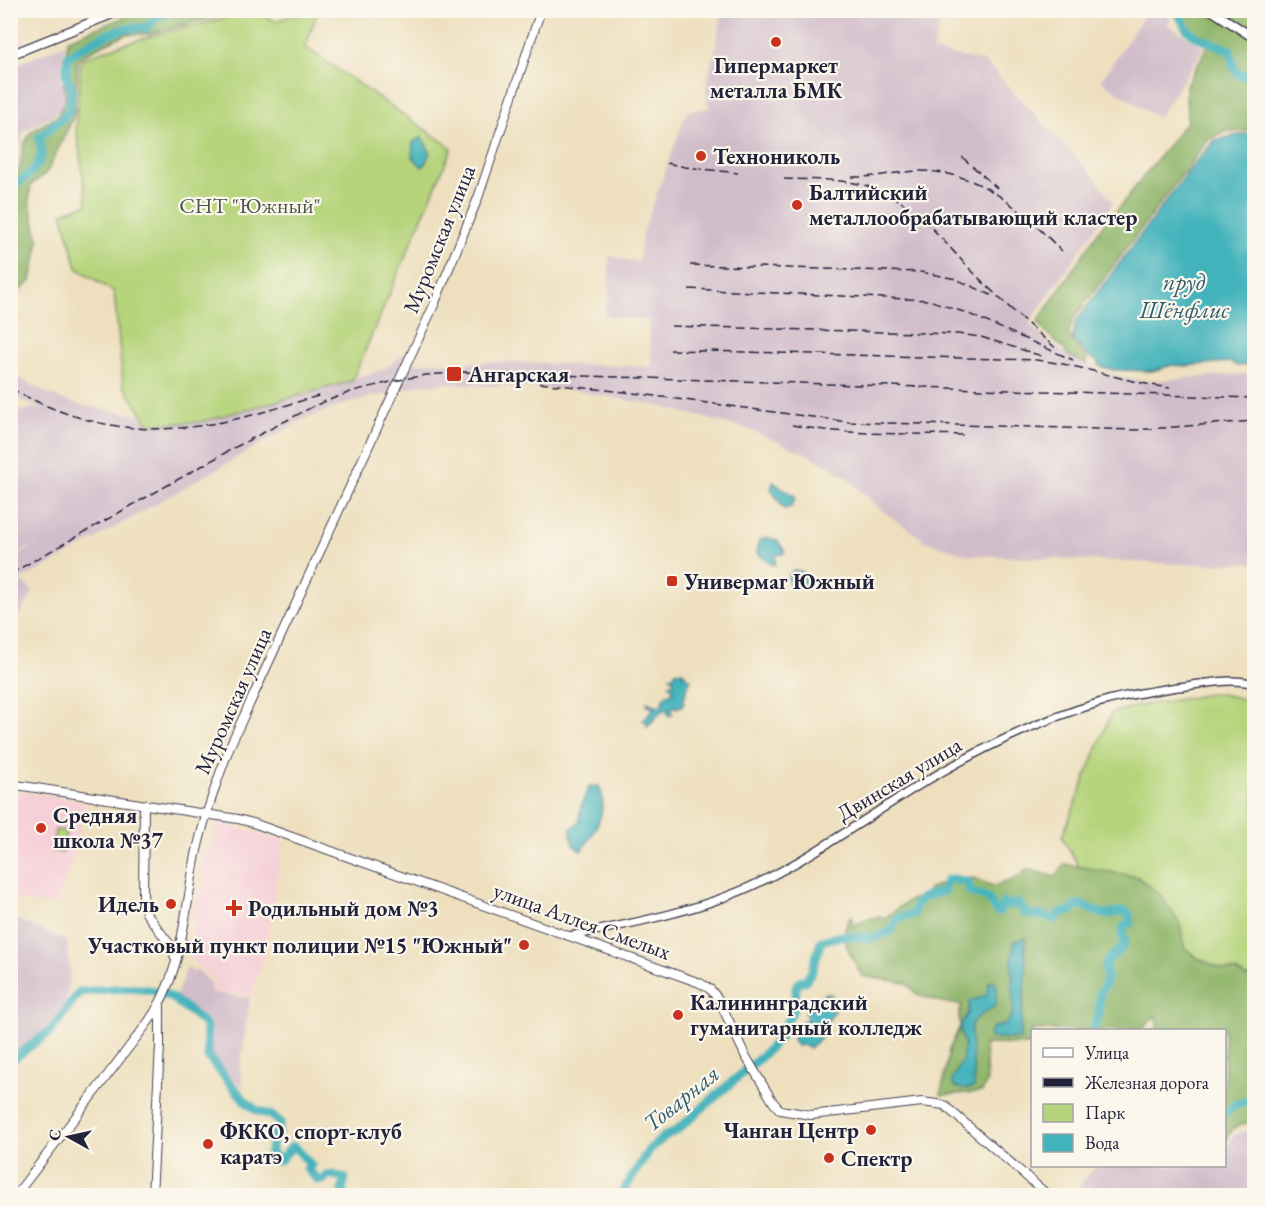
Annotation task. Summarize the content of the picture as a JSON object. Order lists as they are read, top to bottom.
{
  "streets": {
    "main road": ["Муромская улица", "улица Аллея Смелых"],
    "street": ["Двинская улица"]
  },
  "crossings": [
    ["Муромская улица", "улица Аллея Смелых"],
    ["Двинская улица", "улица Аллея Смелых"]
  ],
  "water": ["пруд Шёнфлис", "Товарная"],
  "parks": ["СНТ \"Южный\""],
  "places": {
    "other": [
      "Гипермаркет металла БМК",
      "Технониколь",
      "Балтийский металлообрабатывающий кластер",
      "Средняя школа №37",
      "Идель",
      "Участковый пункт полиции №15 \"Южный\"",
      "Калининградский гуманитарный колледж",
      "Чанган Центр",
      "ФККО, спорт-клуб каратэ",
      "Спектр"
    ],
    "transit": ["Ангарская", "Универмаг Южный"],
    "health": ["Родильный дом №3"]
  },
  "legend": [
    "Улица",
    "Железная дорога",
    "Парк",
    "Вода"
  ],
  "north": "left"
}
